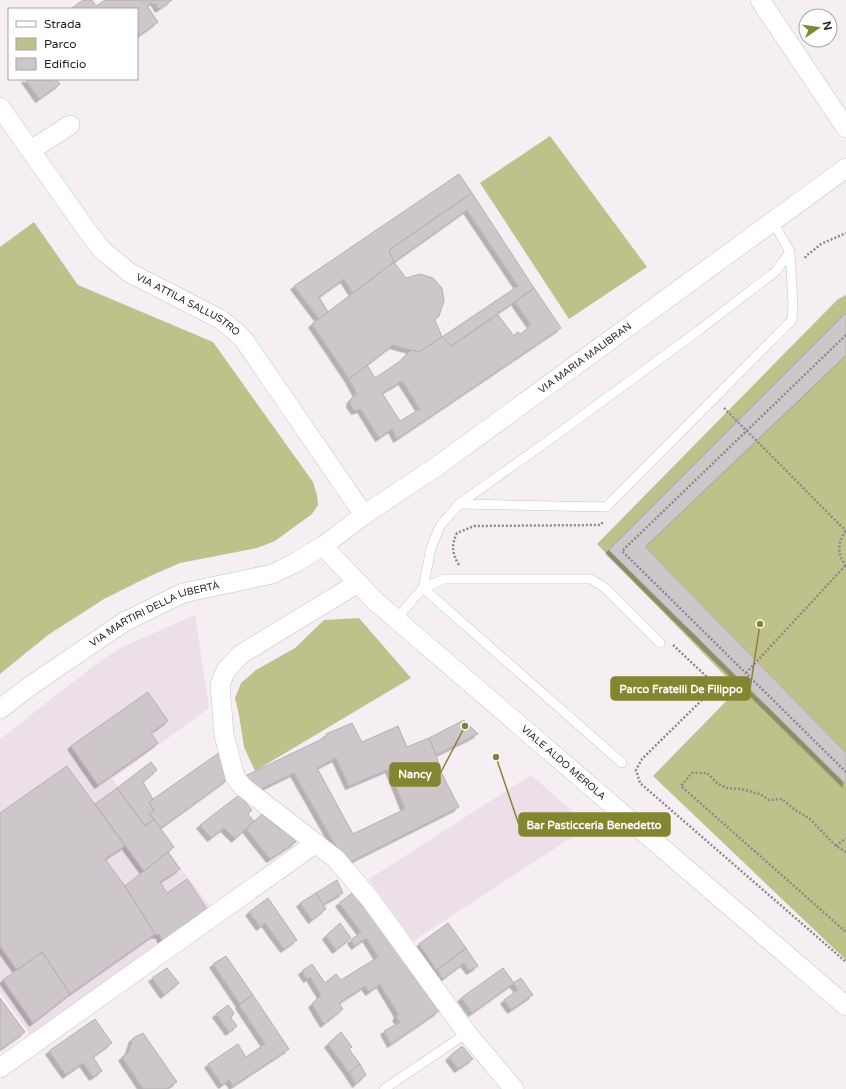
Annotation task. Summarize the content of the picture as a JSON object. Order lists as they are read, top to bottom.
{
  "streets": {
    "street": [
      "VIA ATTILA SALLUSTRO",
      "VIA MARIA MALIBRAN",
      "VIA MARTIRI DELLA LIBERTÀ",
      "VIALE ALDO MEROLA"
    ]
  },
  "crossings": [
    ["VIA ATTILA SALLUSTRO", "VIA MARIA MALIBRAN"],
    ["VIA MARIA MALIBRAN", "VIA MARTIRI DELLA LIBERTÀ"],
    ["VIA MARIA MALIBRAN", "VIALE ALDO MEROLA"],
    ["VIA MARTIRI DELLA LIBERTÀ", "VIALE ALDO MEROLA"]
  ],
  "places": ["Parco Fratelli De Filippo", "Nancy", "Bar Pasticceria Benedetto"],
  "legend": ["Strada", "Parco", "Edificio"],
  "north": "right"
}
